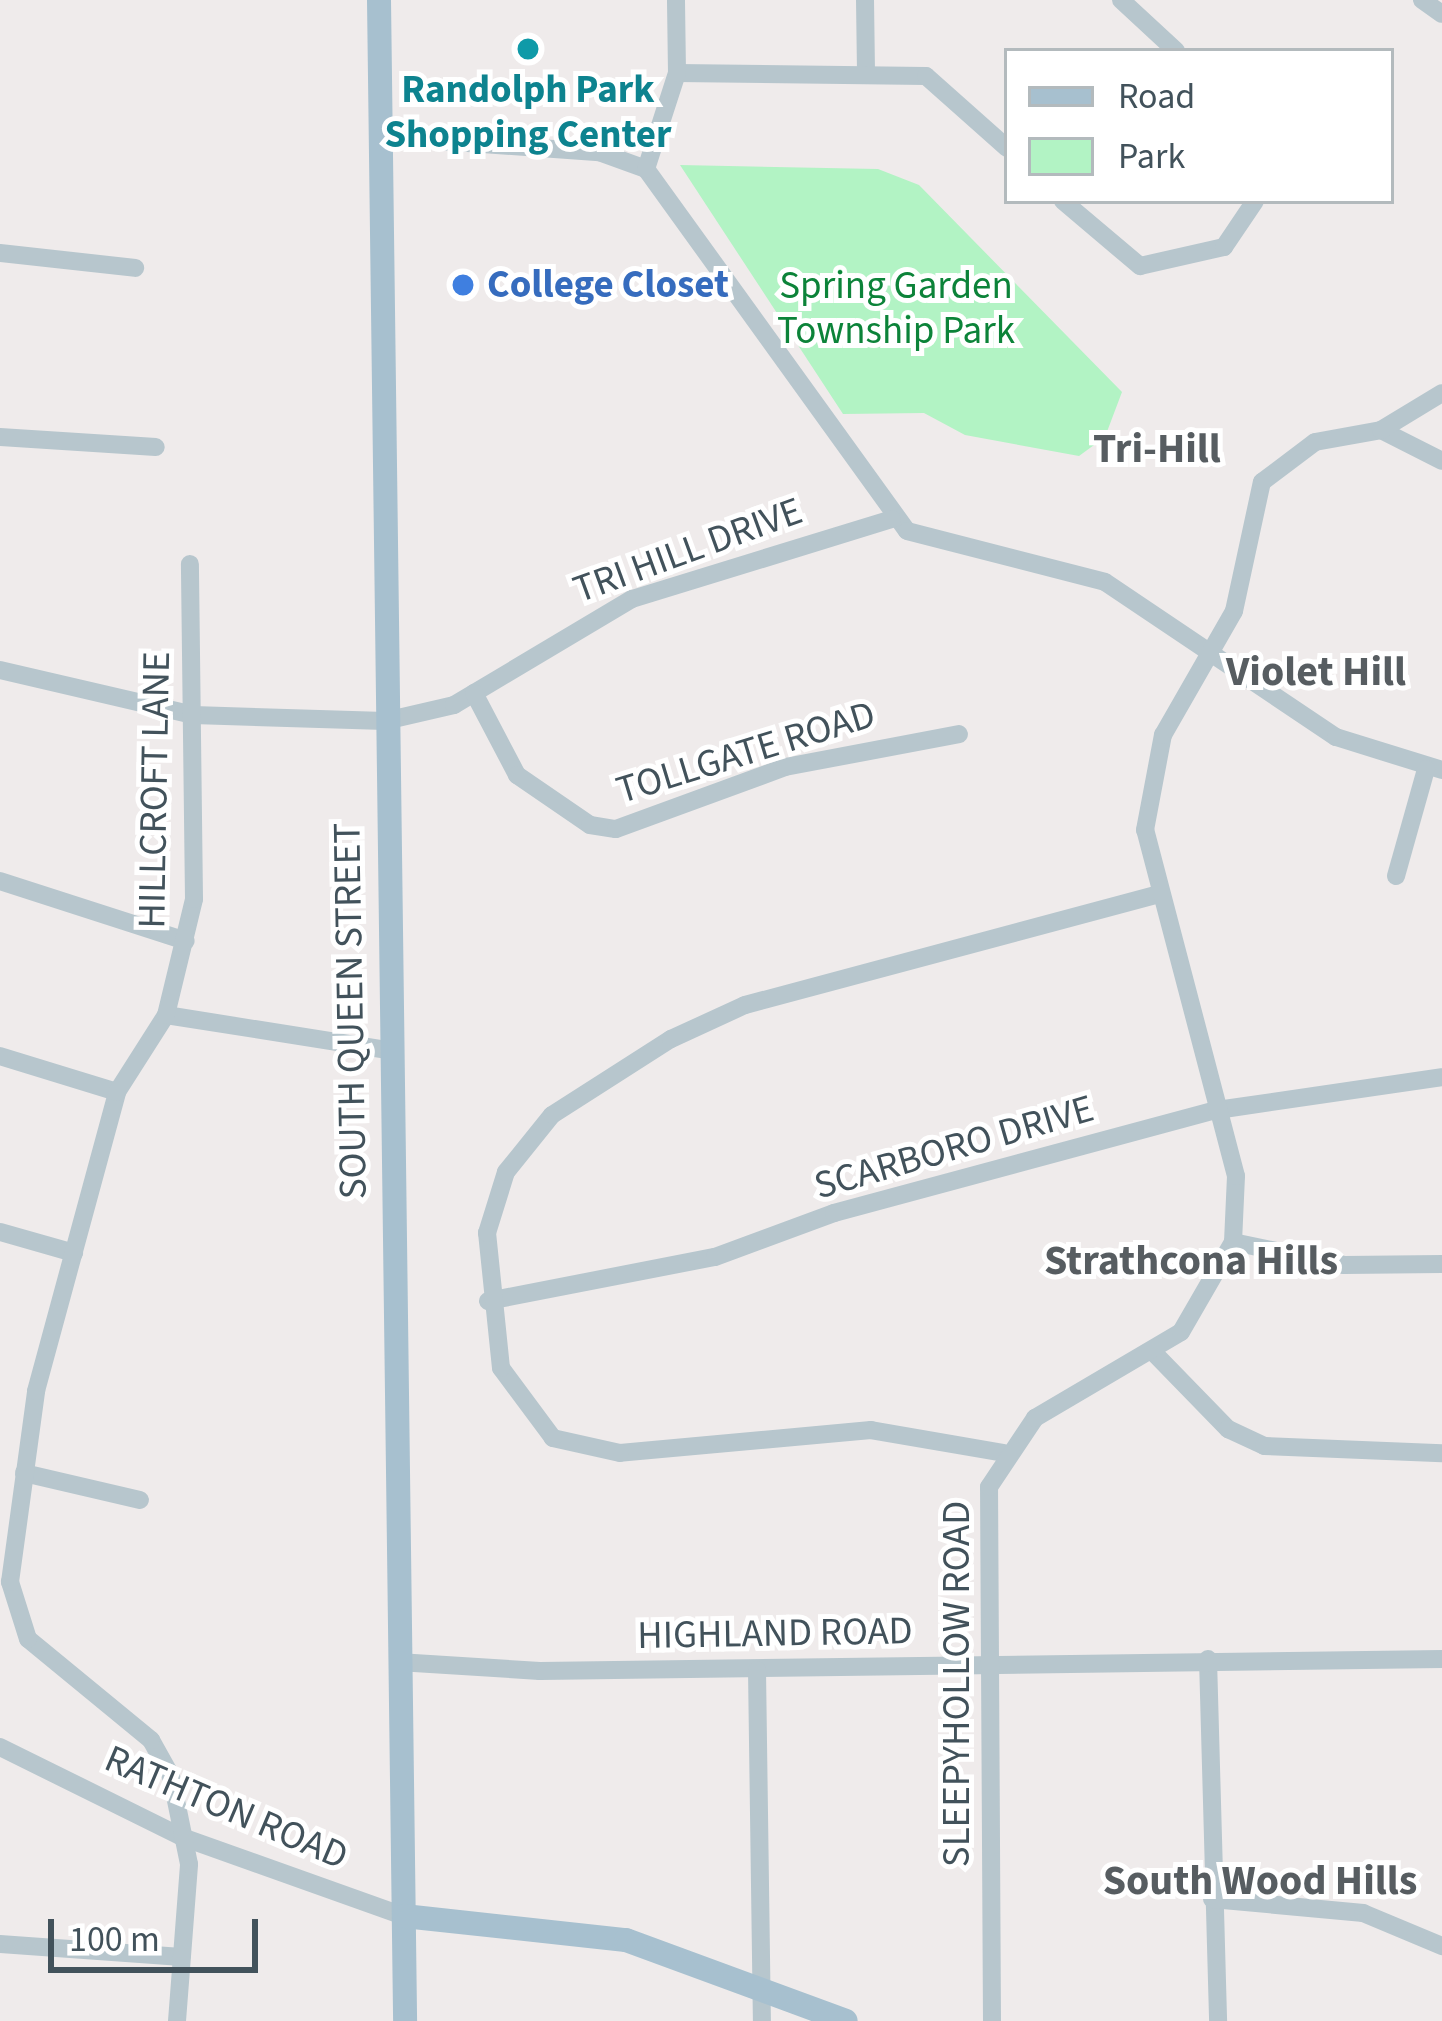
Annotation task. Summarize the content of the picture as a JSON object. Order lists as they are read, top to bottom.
{
  "streets": {
    "main road": ["SOUTH QUEEN STREET", "RATHTON ROAD"],
    "street": [
      "TRI HILL DRIVE",
      "TOLLGATE ROAD",
      "HILLCROFT LANE",
      "SCARBORO DRIVE",
      "HIGHLAND ROAD",
      "SLEEPYHOLLOW ROAD"
    ]
  },
  "crossings": [
    ["TRI HILL DRIVE", "TOLLGATE ROAD"],
    ["TRI HILL DRIVE", "HILLCROFT LANE"],
    ["TRI HILL DRIVE", "SOUTH QUEEN STREET"],
    ["HILLCROFT LANE", "RATHTON ROAD"],
    ["SOUTH QUEEN STREET", "HIGHLAND ROAD"],
    ["SOUTH QUEEN STREET", "RATHTON ROAD"],
    ["SCARBORO DRIVE", "SLEEPYHOLLOW ROAD"],
    ["HIGHLAND ROAD", "SLEEPYHOLLOW ROAD"]
  ],
  "districts": [
    "Tri-Hill",
    "Violet Hill",
    "Strathcona Hills",
    "South Wood Hills"
  ],
  "parks": ["Spring Garden Township Park"],
  "places": ["Randolph Park Shopping Center", "College Closet"],
  "legend": ["Road", "Park"],
  "scale_bar": "100 m"
}
